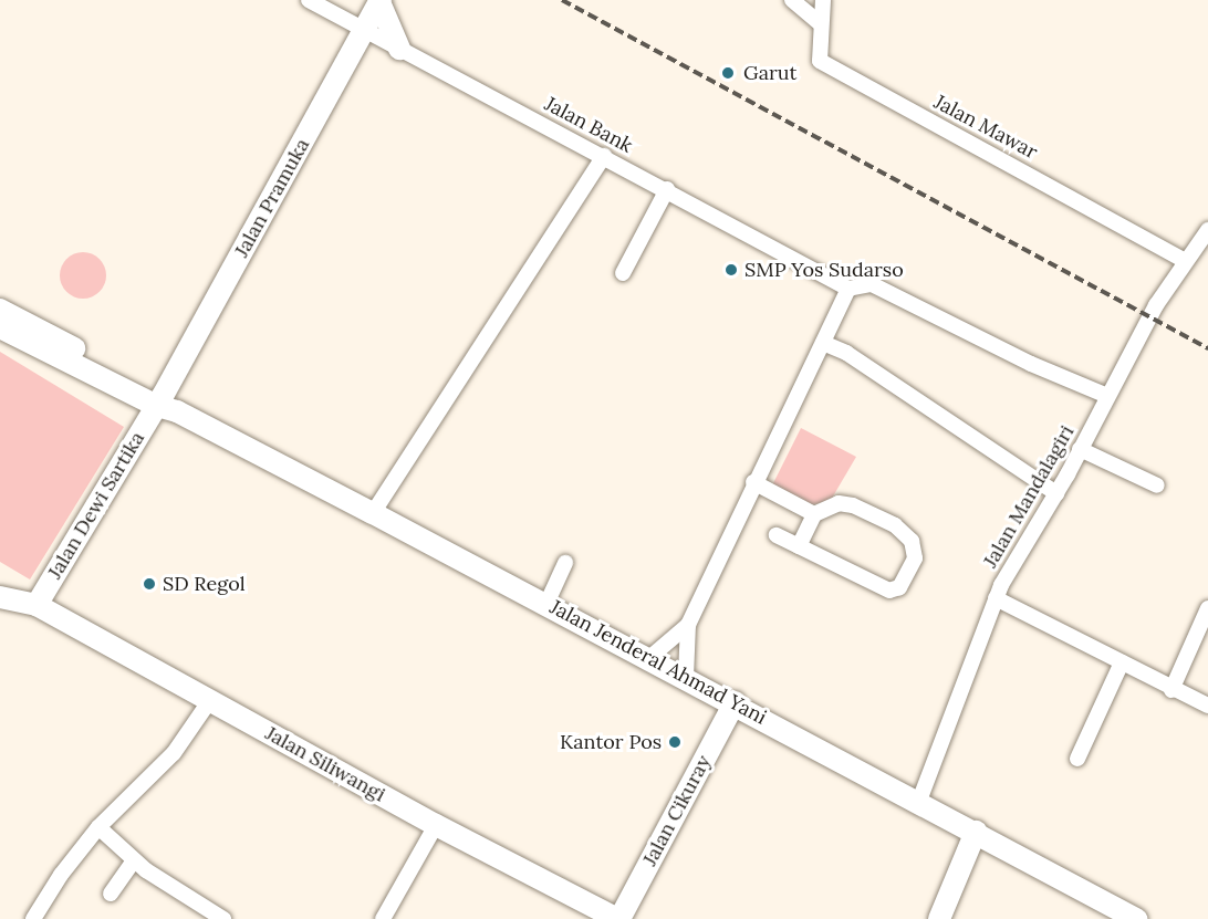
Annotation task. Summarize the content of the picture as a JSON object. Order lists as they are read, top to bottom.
{
  "streets": {
    "street": [
      "Jalan Bank",
      "Jalan Mawar",
      "Jalan Pramuka",
      "Jalan Mandalagiri",
      "Jalan Dewi Sartika",
      "Jalan Jenderal Ahmad Yani",
      "Jalan Siliwangi",
      "Jalan Cikuray"
    ]
  },
  "crossings": [
    ["Jalan Bank", "Jalan Pramuka"],
    ["Jalan Mawar", "Jalan Mandalagiri"],
    ["Jalan Pramuka", "Jalan Dewi Sartika"],
    ["Jalan Pramuka", "Jalan Jenderal Ahmad Yani"],
    ["Jalan Mandalagiri", "Jalan Jenderal Ahmad Yani"],
    ["Jalan Dewi Sartika", "Jalan Jenderal Ahmad Yani"],
    ["Jalan Dewi Sartika", "Jalan Siliwangi"],
    ["Jalan Jenderal Ahmad Yani", "Jalan Cikuray"],
    ["Jalan Siliwangi", "Jalan Cikuray"]
  ],
  "places": [
    "Garut",
    "SMP Yos Sudarso",
    "SD Regol",
    "Kantor Pos"
  ]
}
